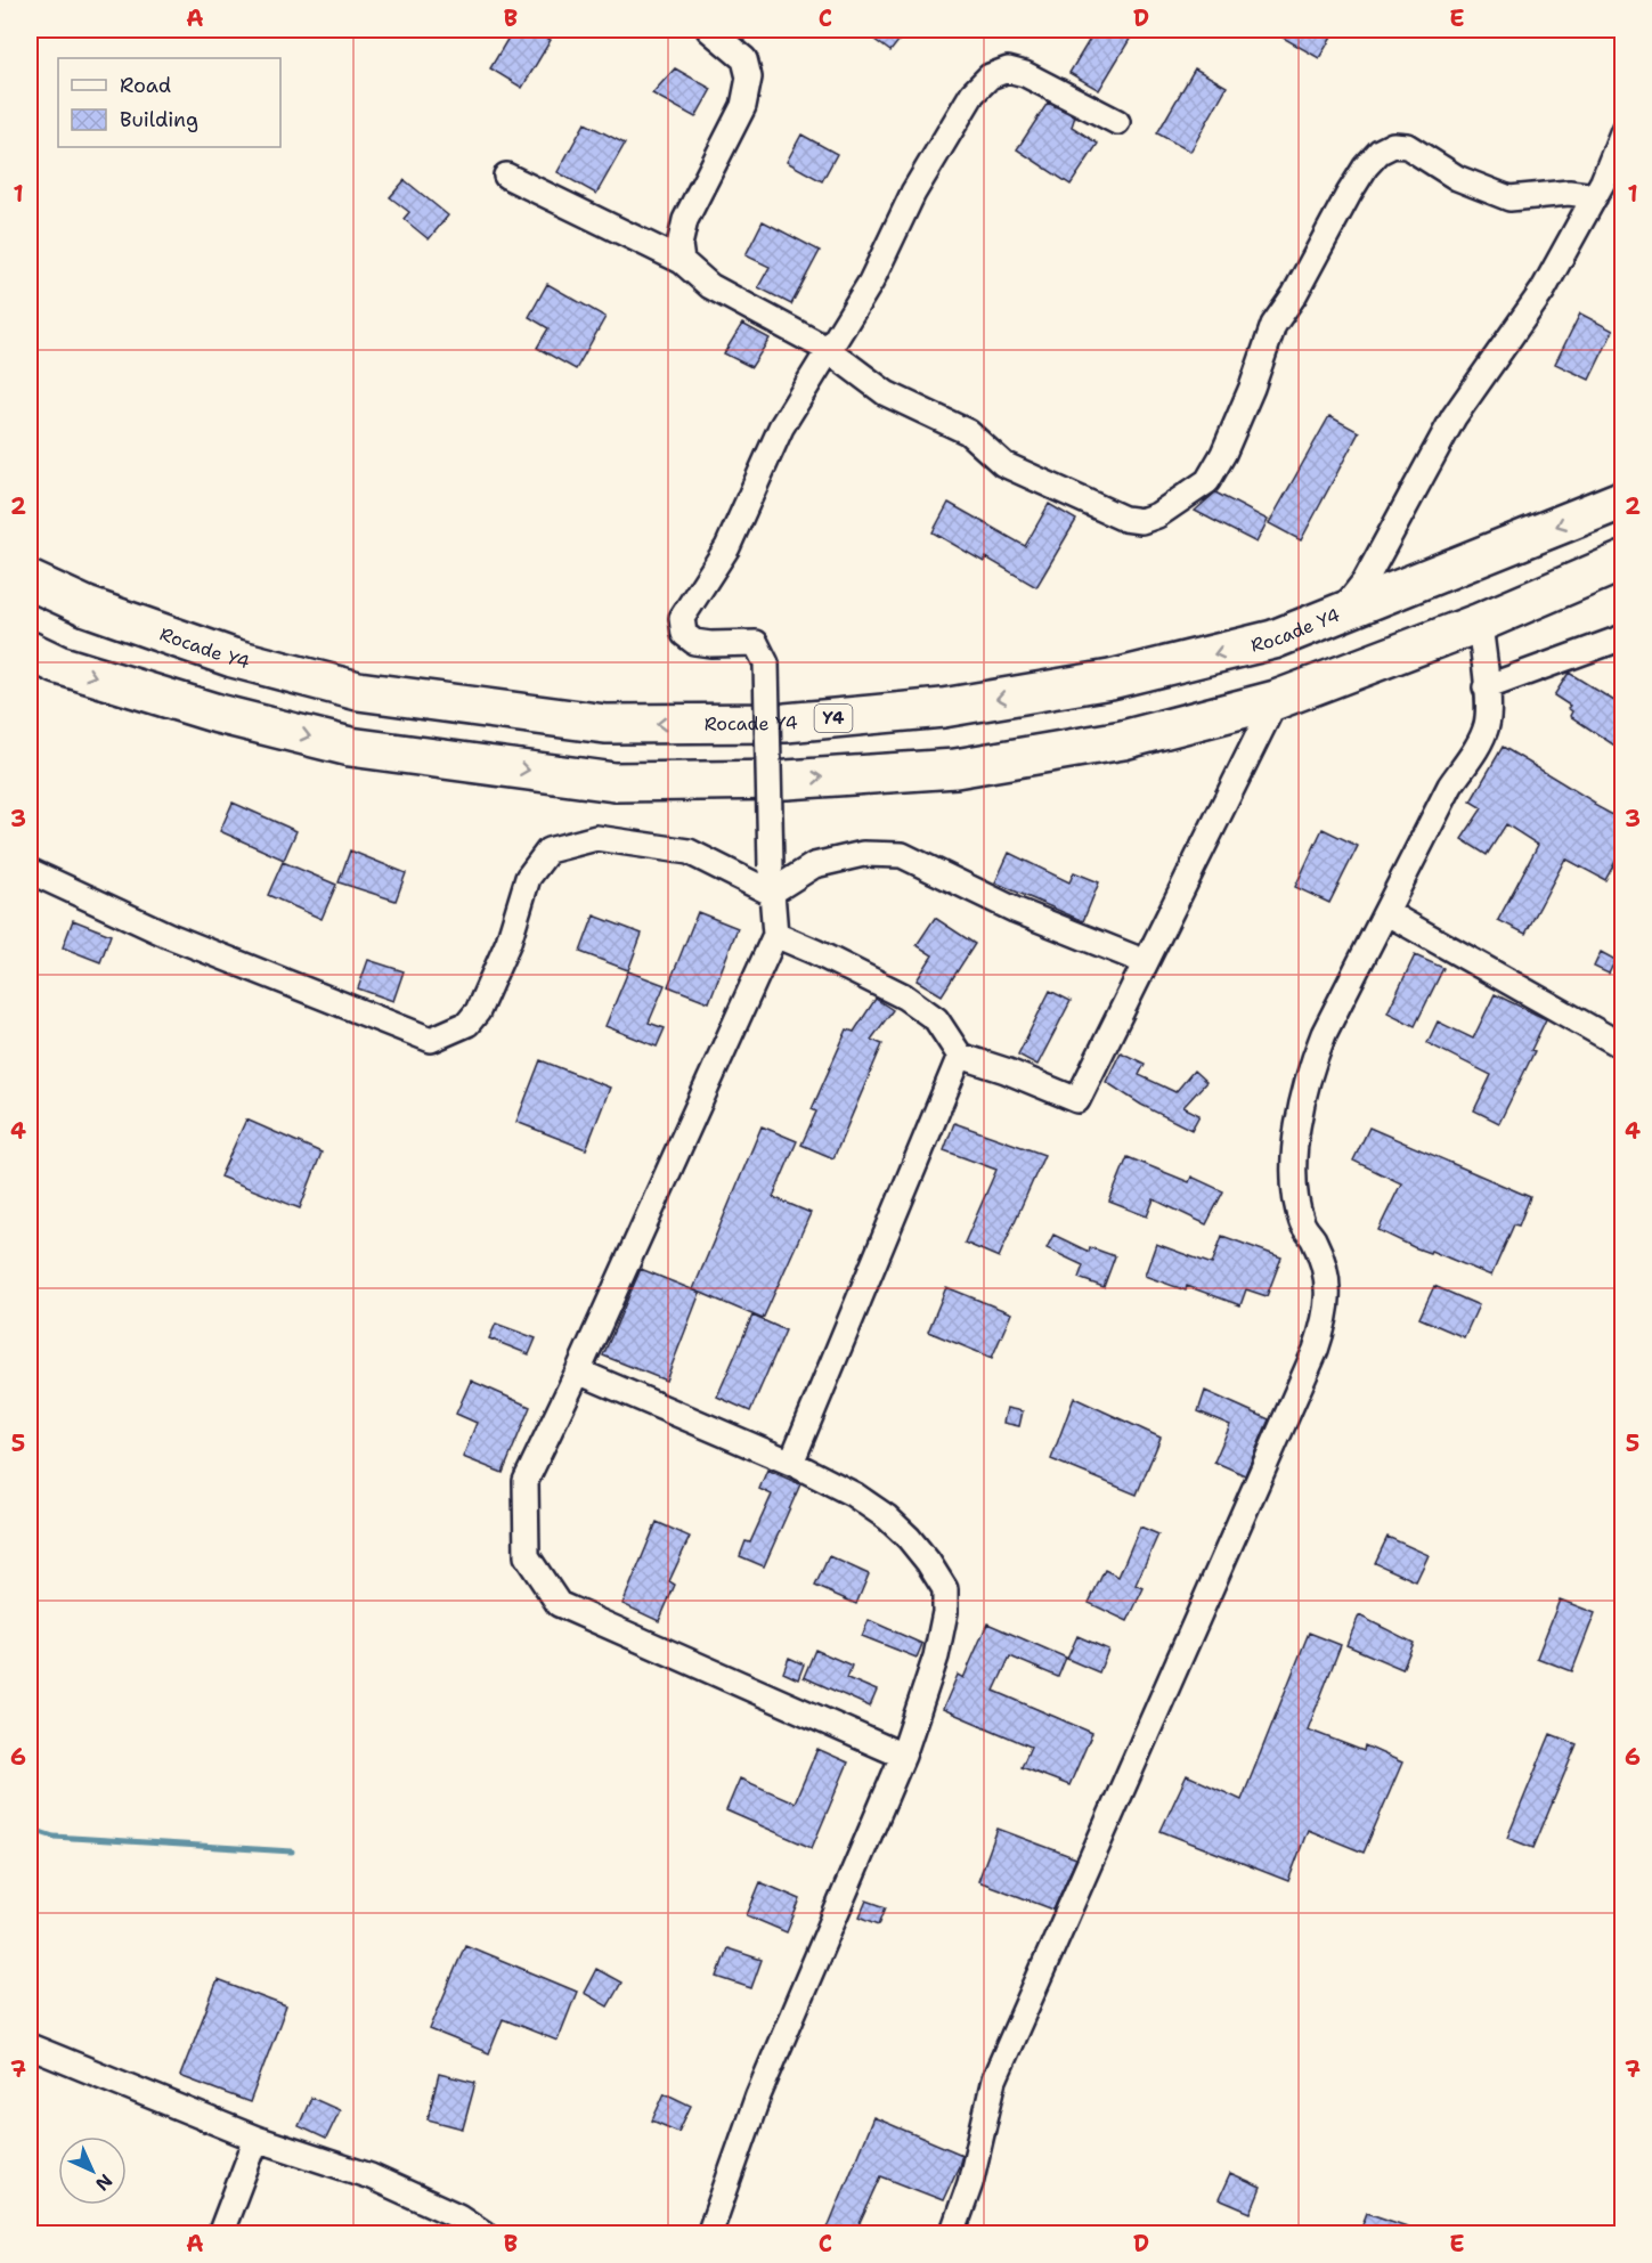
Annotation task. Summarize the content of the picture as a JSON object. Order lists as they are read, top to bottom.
{
  "streets": {
    "highway": ["Rocade Y4", "Y4"]
  },
  "legend": ["Road", "Building"],
  "north": "bottom right",
  "grid": {
    "columns": [
      "A",
      "B",
      "C",
      "D",
      "E"
    ],
    "rows": [
      "1",
      "2",
      "3",
      "4",
      "5",
      "6",
      "7"
    ]
  }
}
